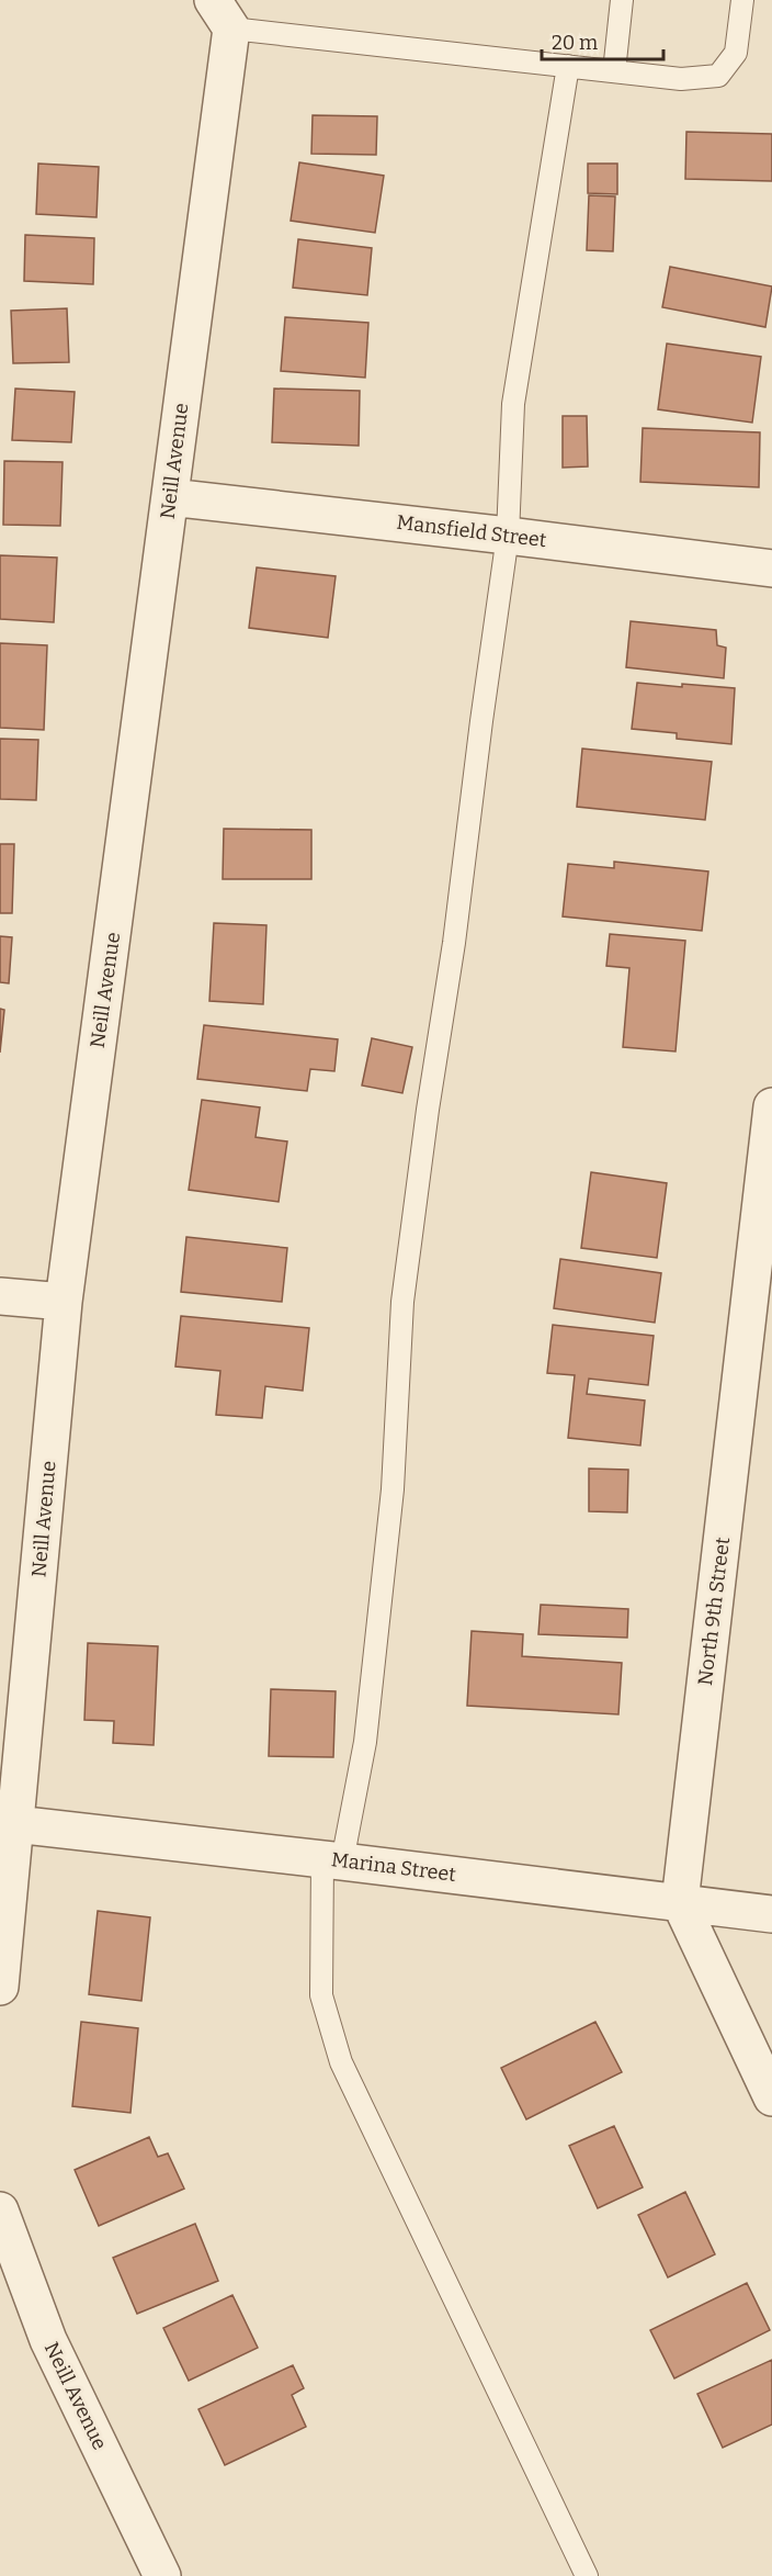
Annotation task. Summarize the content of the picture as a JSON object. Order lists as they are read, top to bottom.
{
  "streets": {
    "street": [
      "Neill Avenue",
      "Mansfield Street",
      "North 9th Street",
      "Marina Street"
    ]
  },
  "crossings": [
    ["Neill Avenue", "Mansfield Street"],
    ["Neill Avenue", "Marina Street"],
    ["North 9th Street", "Marina Street"]
  ],
  "scale_bar": "20 m"
}
